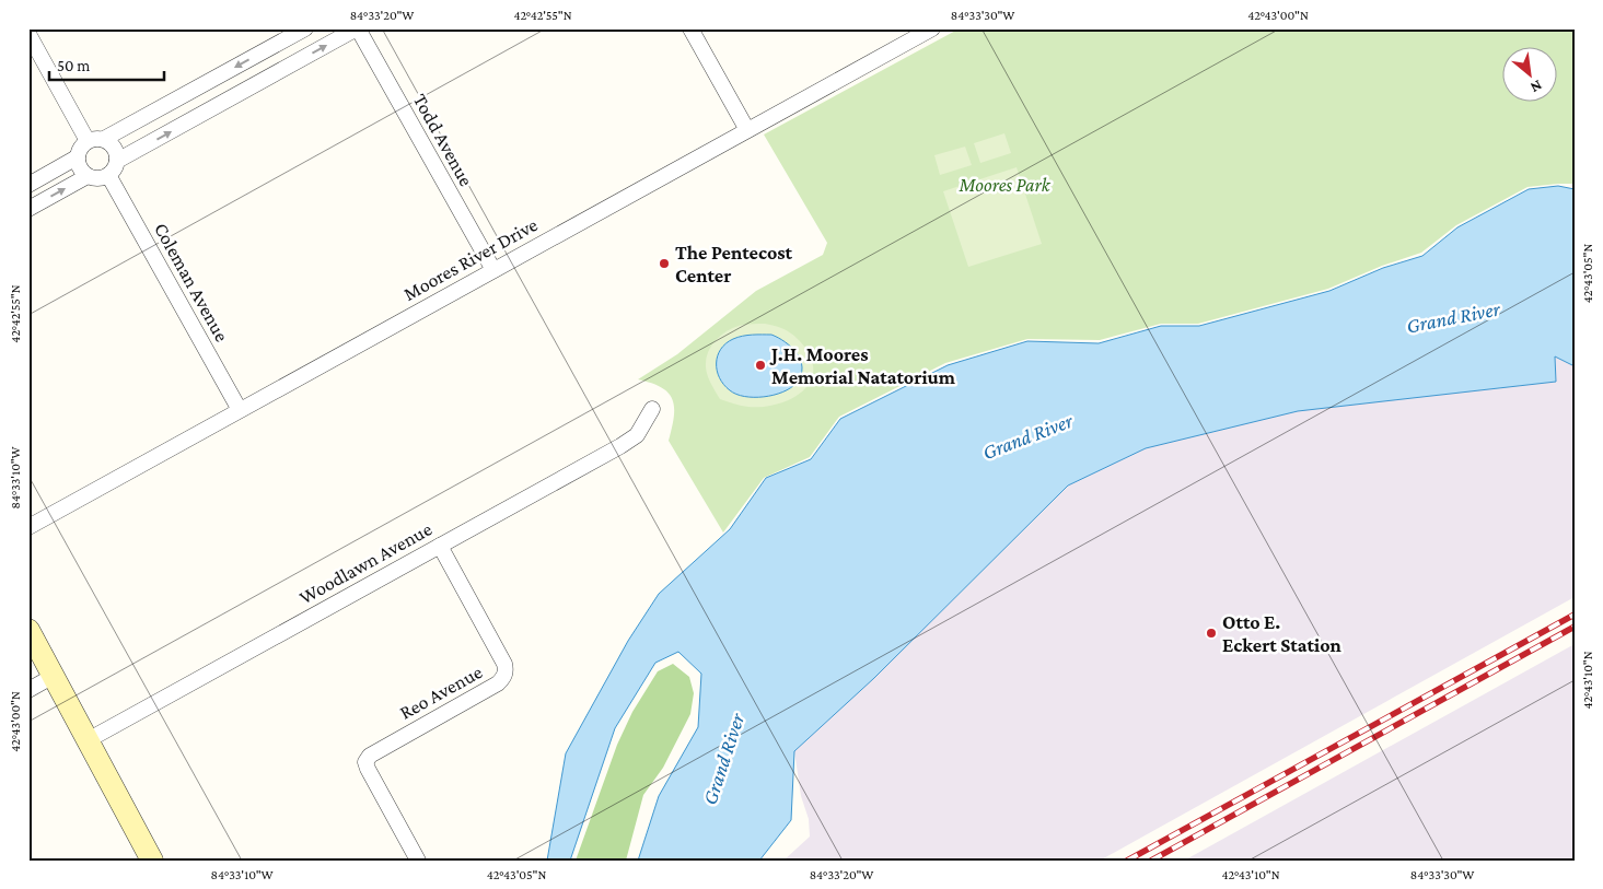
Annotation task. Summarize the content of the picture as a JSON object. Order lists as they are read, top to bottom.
{
  "streets": {
    "street": [
      "Todd Avenue",
      "Moores River Drive",
      "Coleman Avenue",
      "Woodlawn Avenue",
      "Reo Avenue"
    ]
  },
  "crossings": [
    ["Todd Avenue", "Moores River Drive"],
    ["Moores River Drive", "Coleman Avenue"],
    ["Woodlawn Avenue", "Reo Avenue"]
  ],
  "water": ["Grand River"],
  "parks": ["Moores Park"],
  "places": ["The Pentecost Center", "J.H. Moores Memorial Natatorium", "Otto E. Eckert Station"],
  "scale_bar": "50 m",
  "north": "bottom right",
  "coordinates": [
    "84°33'20\"W",
    "42°42'55\"N",
    "84°33'30\"W",
    "42°43'00\"N",
    "42°43'05\"N",
    "84°33'10\"W",
    "42°43'10\"N"
  ]
}
